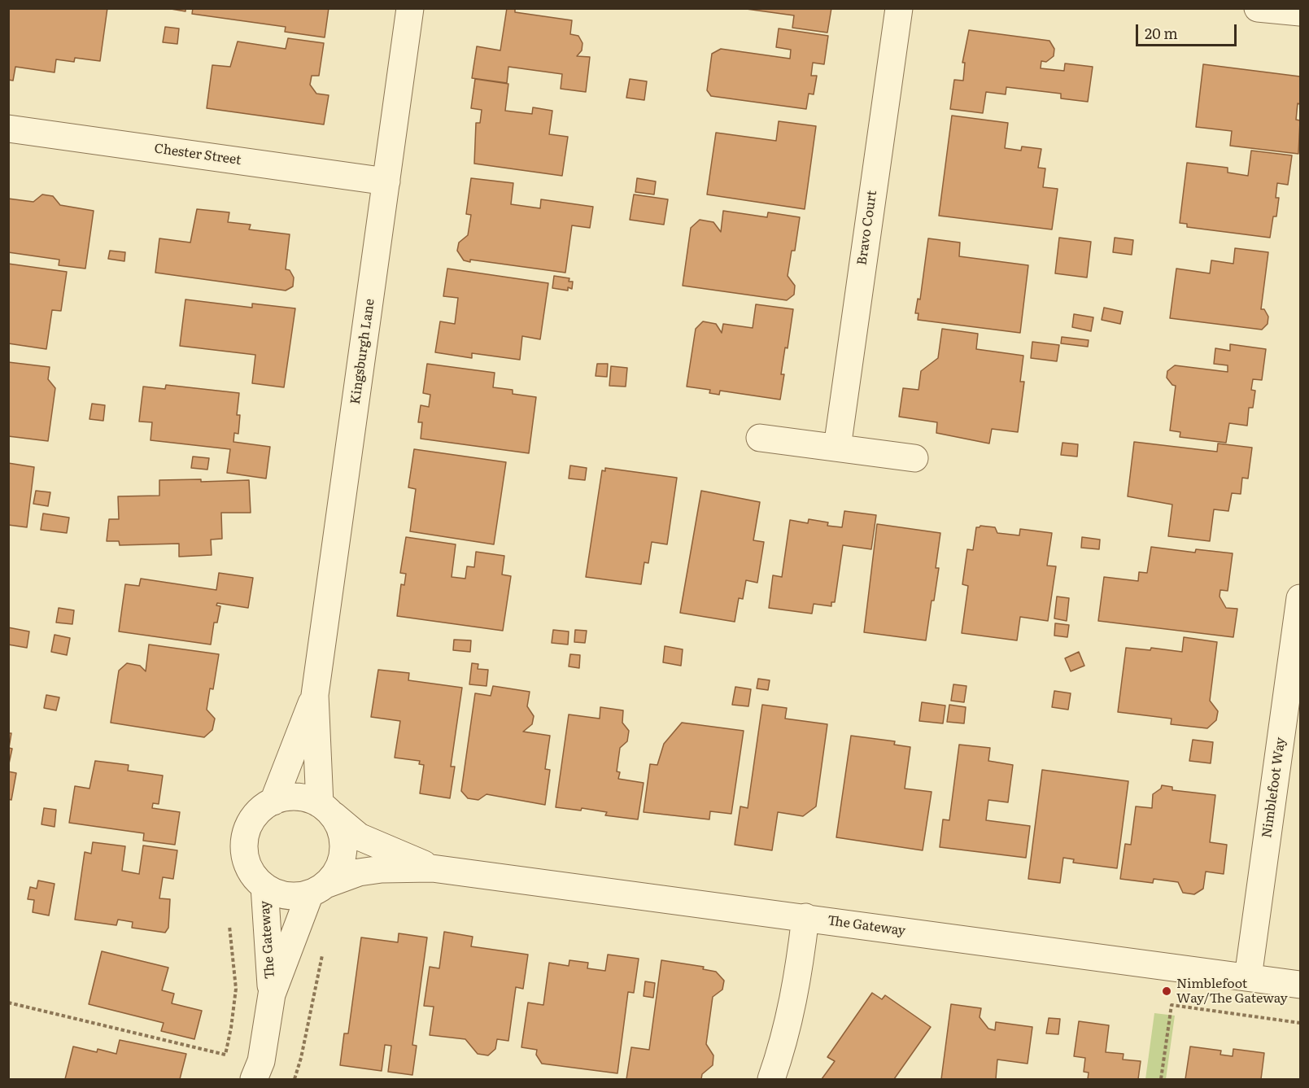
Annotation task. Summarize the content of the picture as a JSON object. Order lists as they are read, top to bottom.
{
  "streets": {
    "street": [
      "Chester Street",
      "Bravo Court",
      "Kingsburgh Lane",
      "Nimblefoot Way",
      "The Gateway"
    ]
  },
  "crossings": [
    ["Chester Street", "Kingsburgh Lane"],
    ["Kingsburgh Lane", "The Gateway"],
    ["Nimblefoot Way", "The Gateway"]
  ],
  "places": ["Nimblefoot Way/The Gateway"],
  "scale_bar": "20 m"
}
